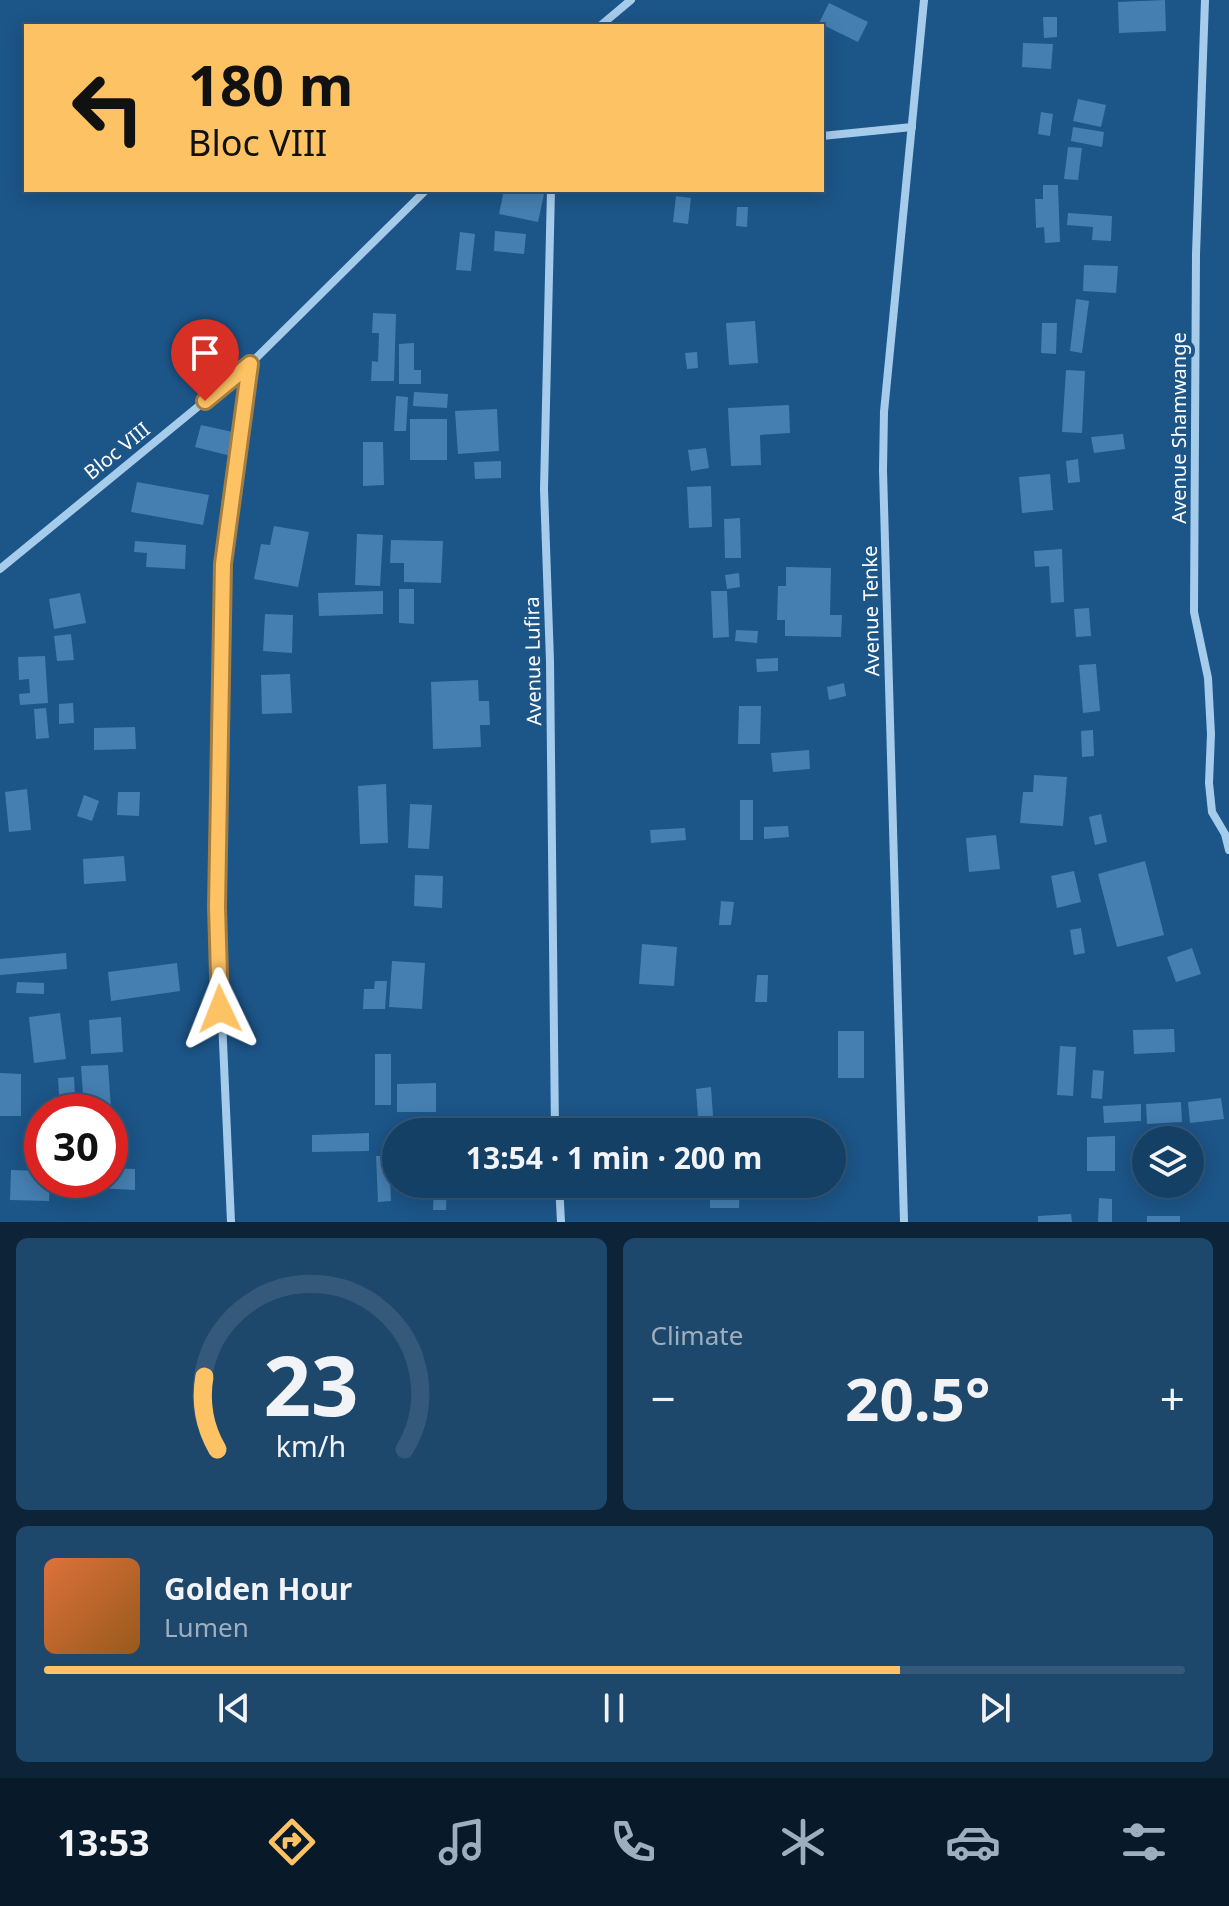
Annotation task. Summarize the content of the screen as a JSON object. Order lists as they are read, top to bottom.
{
  "streets": {
    "street": [
      "Avenue Shamwange",
      "Bloc VIII",
      "Avenue Tenke",
      "Avenue Lufira"
    ]
  },
  "page": {
    "turn": ["180 m", "Bloc VIII"],
    "limit": "30",
    "trip": "13:54 · 1 min · 200 m",
    "tile": "Climate",
    "heat": ["−", "20.5°", "+"],
    "song": ["Golden Hour", "Lumen"],
    "tabs": "13:53",
    "gauge": ["23", "km/h"]
  }
}
